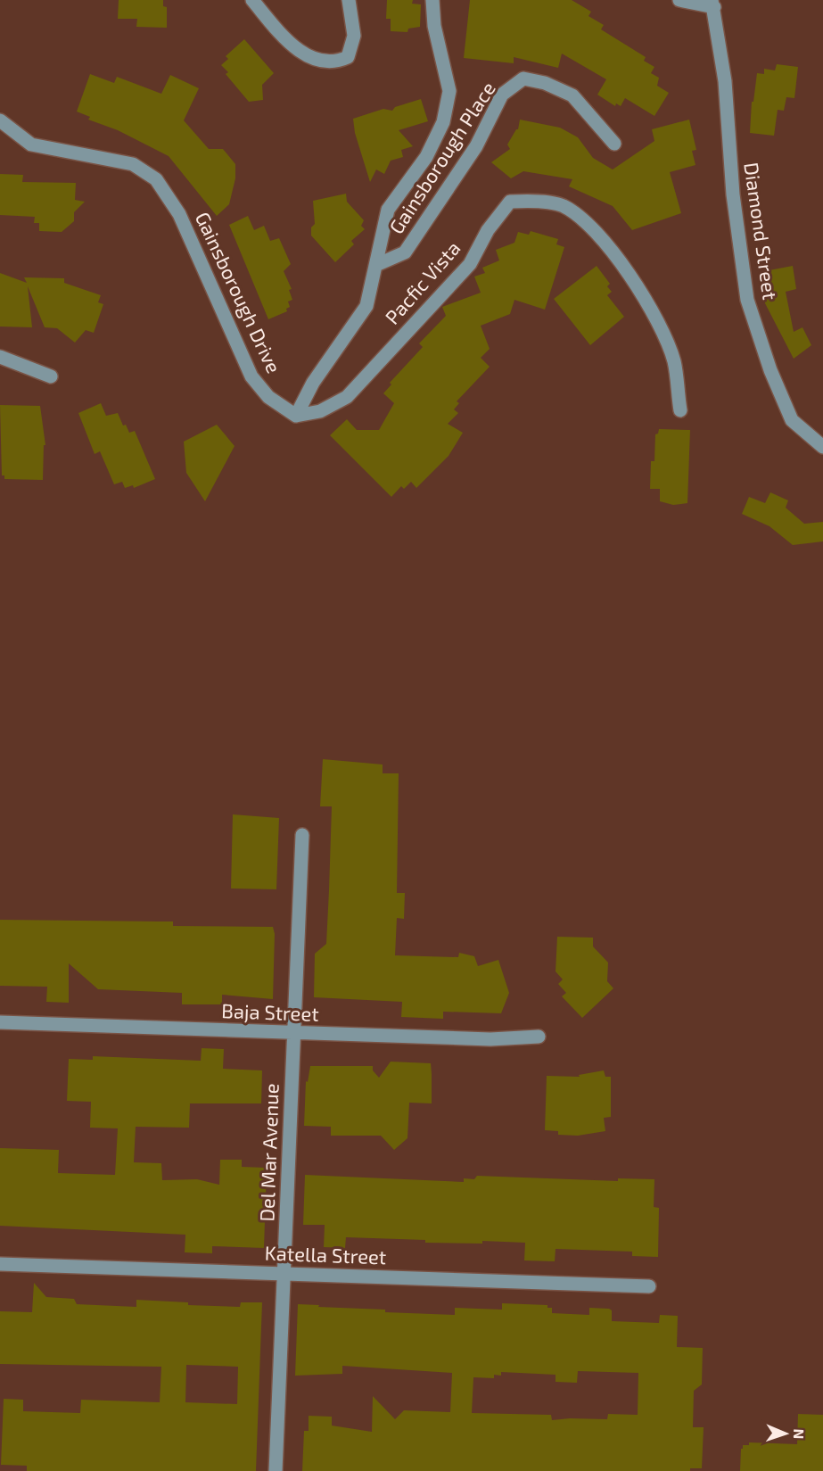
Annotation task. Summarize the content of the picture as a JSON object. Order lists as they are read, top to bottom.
{
  "streets": {
    "street": [
      "Gainsborough Place",
      "Diamond Street",
      "Pacfic Vista",
      "Gainsborough Drive",
      "Baja Street",
      "Del Mar Avenue",
      "Katella Street"
    ]
  },
  "crossings": [
    ["Pacfic Vista", "Gainsborough Drive"],
    ["Baja Street", "Del Mar Avenue"],
    ["Del Mar Avenue", "Katella Street"]
  ],
  "north": "right"
}
